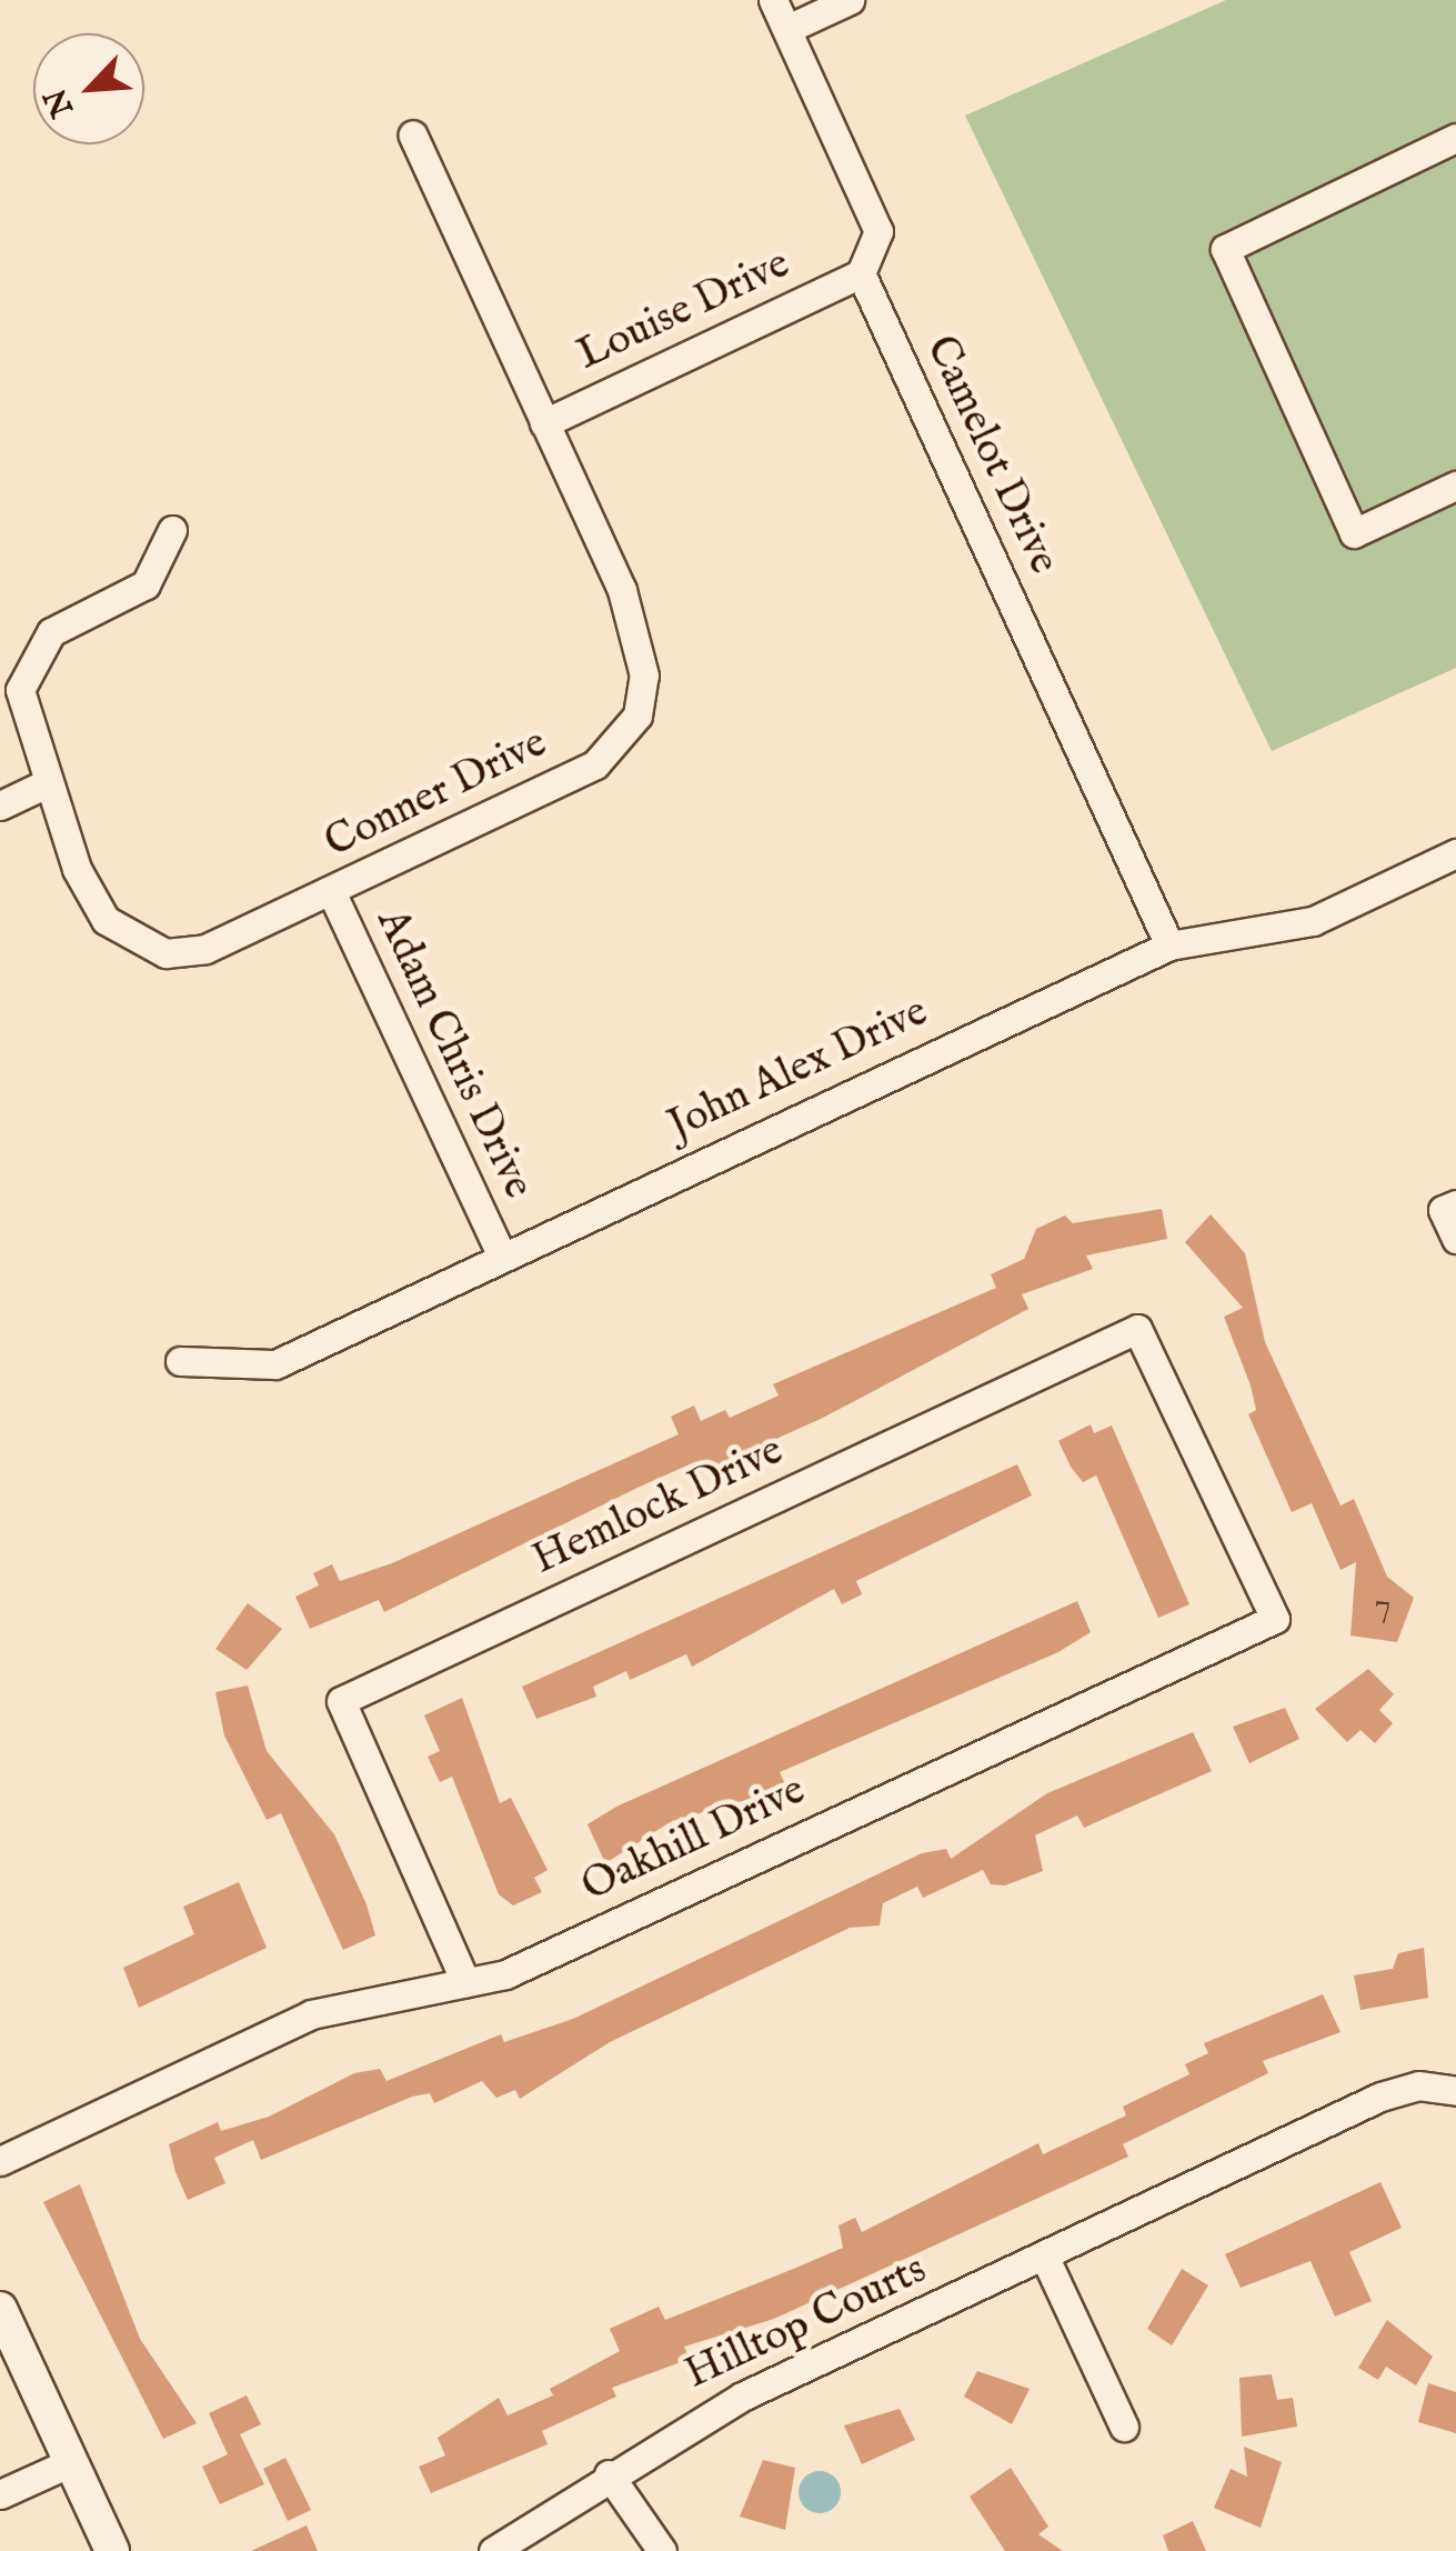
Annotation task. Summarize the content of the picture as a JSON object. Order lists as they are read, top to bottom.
{
  "streets": {
    "street": [
      "Louise Drive",
      "Camelot Drive",
      "Conner Drive",
      "Adam Chris Drive",
      "John Alex Drive",
      "Hemlock Drive",
      "Oakhill Drive",
      "Hilltop Courts"
    ]
  },
  "crossings": [
    ["Louise Drive", "Camelot Drive"],
    ["Louise Drive", "Conner Drive"],
    ["Camelot Drive", "John Alex Drive"],
    ["Conner Drive", "Adam Chris Drive"],
    ["Adam Chris Drive", "John Alex Drive"],
    ["Hemlock Drive", "Oakhill Drive"]
  ],
  "house_numbers": ["7"],
  "north": "bottom left"
}
